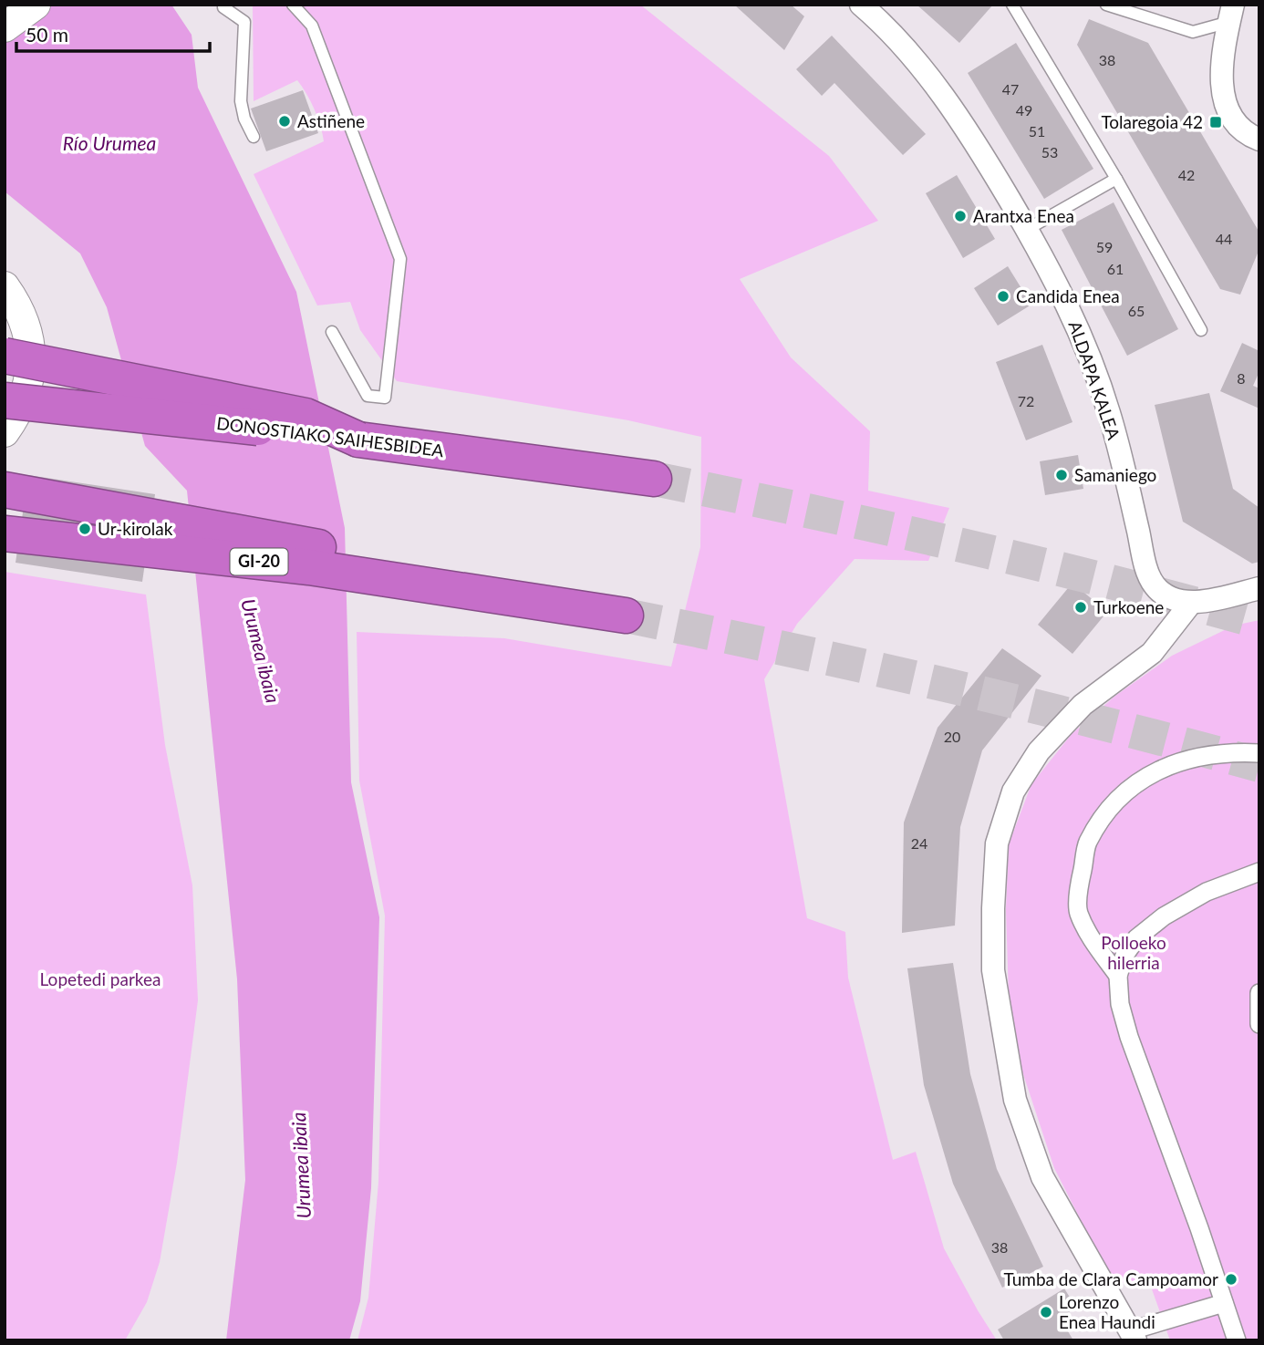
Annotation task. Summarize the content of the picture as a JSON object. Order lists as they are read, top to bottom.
{
  "streets": {
    "highway": ["DONOSTIAKO SAIHESBIDEA", "GI-20"],
    "street": ["ALDAPA KALEA"]
  },
  "water": ["Río Urumea", "Urumea ibaia"],
  "parks": ["Polloeko hilerria", "Lopetedi parkea"],
  "places": {
    "other": [
      "Astiñene",
      "Arantxa Enea",
      "Candida Enea",
      "Samaniego",
      "Ur-kirolak",
      "Turkoene",
      "Tumba de Clara Campoamor",
      "Lorenzo Enea Haundi"
    ],
    "transit": ["Tolaregoia 42"]
  },
  "house_numbers": [
    "38",
    "47",
    "49",
    "51",
    "53",
    "42",
    "44",
    "59",
    "61",
    "65",
    "8",
    "72",
    "20",
    "24",
    "38"
  ],
  "scale_bar": "50 m"
}
